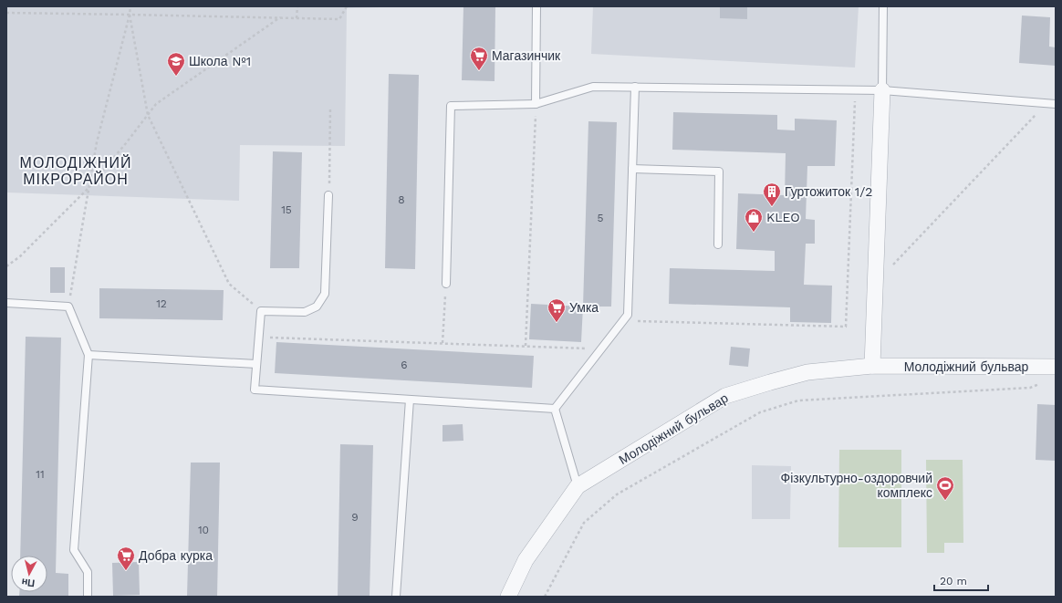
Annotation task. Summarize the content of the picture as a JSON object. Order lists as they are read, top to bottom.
{
  "streets": {
    "street": ["Молодіжний бульвар"]
  },
  "districts": ["МОЛОДІЖНИЙ МІКРОРАЙОН"],
  "places": {
    "supermarket": ["Магазинчик", "Умка", "Добра курка"],
    "school or university": ["Школа №1"],
    "building": ["Гуртожиток 1/2"],
    "shop": ["KLEO"],
    "sports": ["Фізкультурно-оздоровчий комплекс"]
  },
  "house_numbers": [
    "8",
    "15",
    "5",
    "12",
    "6",
    "11",
    "9",
    "10"
  ],
  "scale_bar": "20 m",
  "north": "bottom"
}
